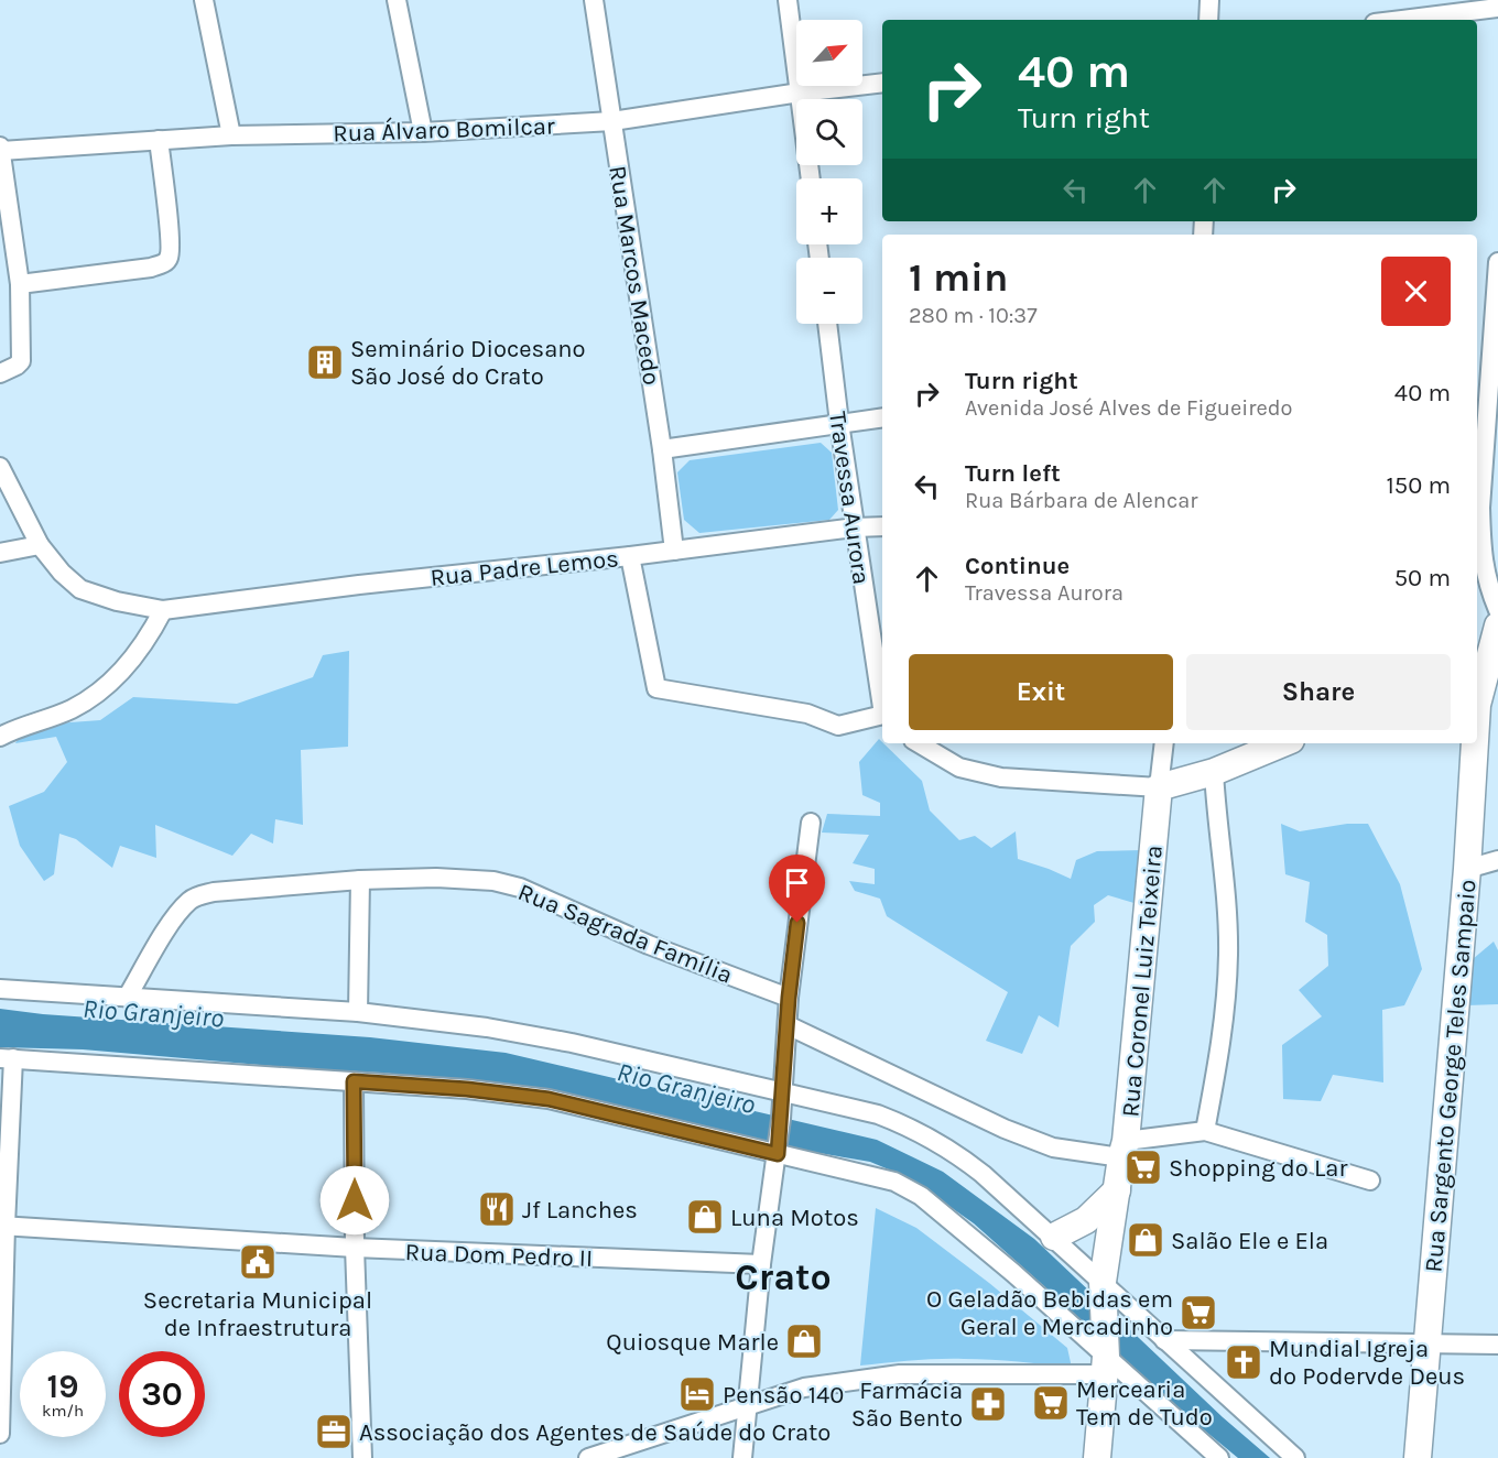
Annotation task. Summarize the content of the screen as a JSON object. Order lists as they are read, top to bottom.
{
  "streets": {
    "main road": ["Rua Coronel Luiz Teixeira", "Rua Sargento George Teles Sampaio"],
    "street": [
      "Rua Álvaro Bomilcar",
      "Rua Marcos Macedo",
      "Travessa Aurora",
      "Rua Padre Lemos",
      "Rua Sagrada Família",
      "Rua Dom Pedro II"
    ]
  },
  "crossings": [
    ["Rua Álvaro Bomilcar", "Rua Marcos Macedo"],
    ["Rua Marcos Macedo", "Rua Padre Lemos"],
    ["Travessa Aurora", "Rua Padre Lemos"]
  ],
  "districts": ["Crato"],
  "water": ["Rio Granjeiro"],
  "places": {
    "building": ["Seminário Diocesano São José do Crato"],
    "supermarket": ["Shopping do Lar", "O Geladão Bebidas em Geral e Mercadinho", "Mercearia Tem de Tudo"],
    "restaurant": ["Jf Lanches"],
    "shop": ["Luna Motos", "Salão Ele e Ela", "Quiosque Marle"],
    "public building": ["Secretaria Municipal de Infraestrutura"],
    "church": ["Mundial Igreja do Podervde Deus"],
    "hotel": ["Pensão 140"],
    "pharmacy": ["Farmácia São Bento"],
    "office": ["Associação dos Agentes de Saúde do Crato"]
  },
  "north": "top right",
  "page": {
    "map_buttons": ["+", "−"],
    "turn": ["40 m", "Turn right"],
    "heading": ["1 min", "280 m · 10:37"],
    "list": [
      {
        "name": "Turn right",
        "note": "Avenida José Alves de Figueiredo",
        "value": "40 m"
      },
      {
        "name": "Turn left",
        "note": "Rua Bárbara de Alencar",
        "value": "150 m"
      },
      {
        "name": "Continue",
        "note": "Travessa Aurora",
        "value": "50 m"
      }
    ],
    "buttons": ["Exit", "Share"],
    "speed": "19 km/h",
    "limit": "30"
  }
}
